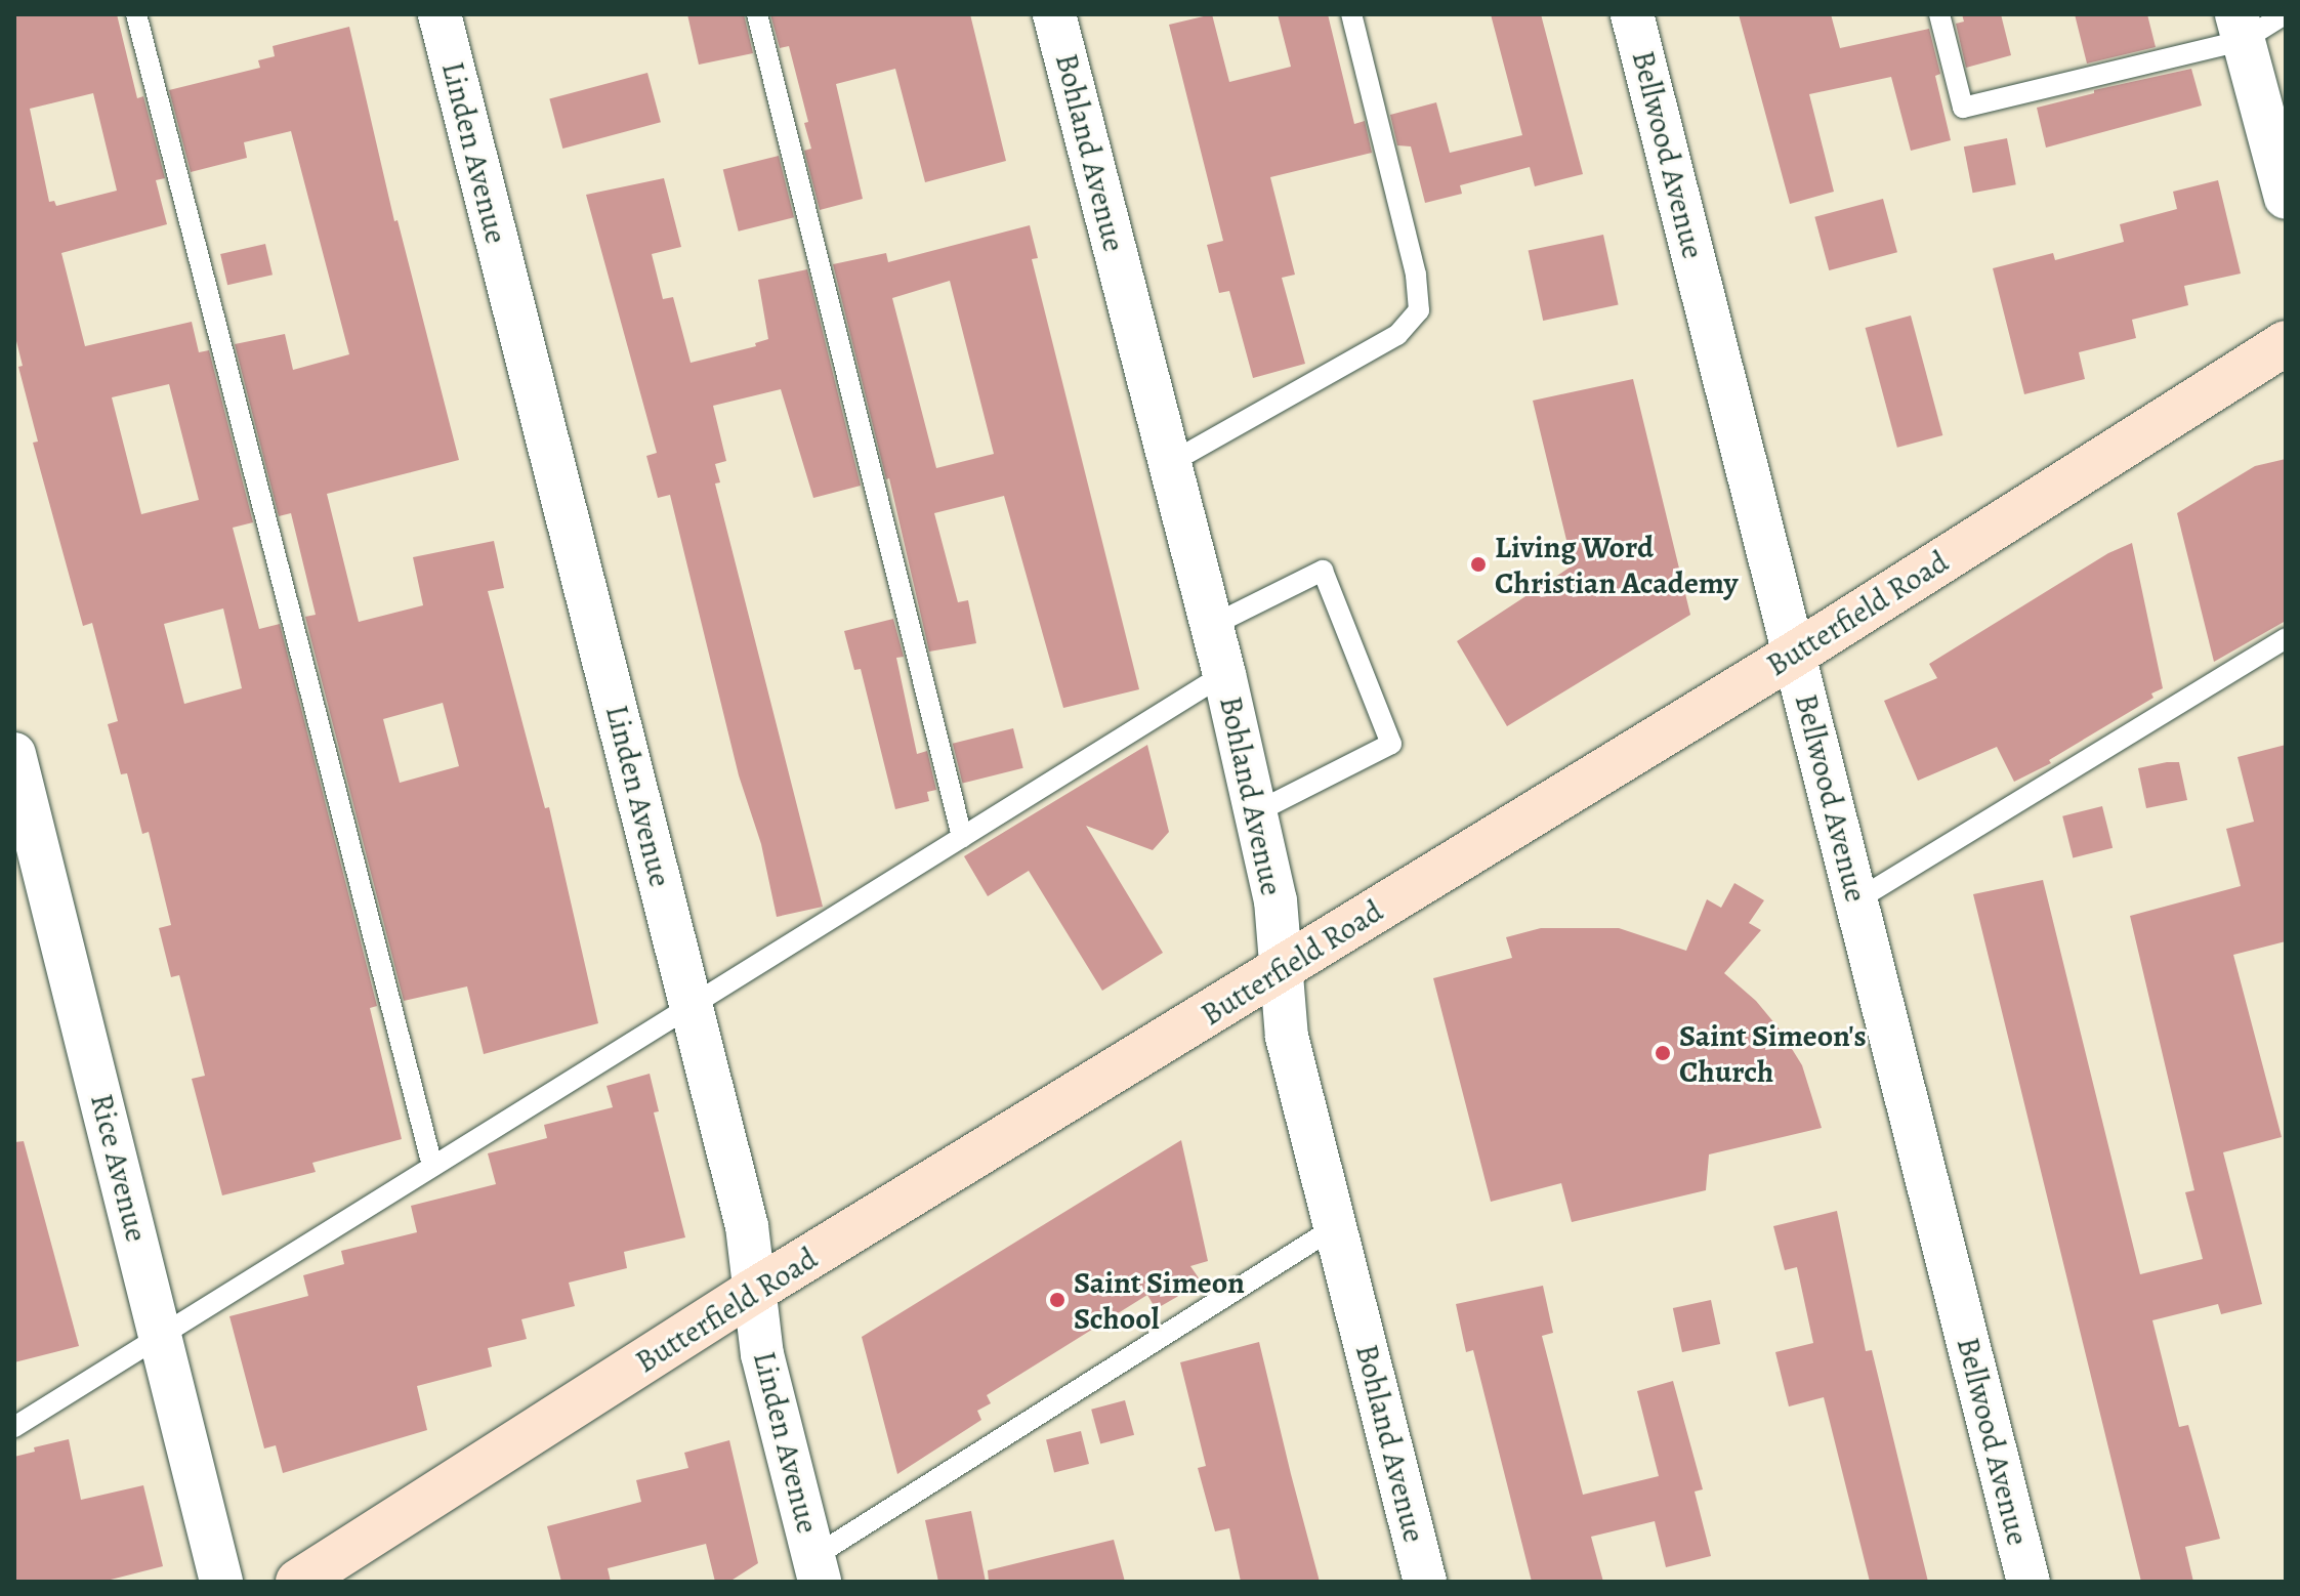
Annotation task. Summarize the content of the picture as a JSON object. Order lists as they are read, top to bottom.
{
  "streets": {
    "main road": ["Butterfield Road"],
    "street": [
      "Linden Avenue",
      "Bohland Avenue",
      "Bellwood Avenue",
      "Rice Avenue"
    ]
  },
  "crossings": [
    ["Linden Avenue", "Butterfield Road"],
    ["Bohland Avenue", "Butterfield Road"],
    ["Bellwood Avenue", "Butterfield Road"]
  ],
  "places": ["Living Word Christian Academy", "Saint Simeon's Church", "Saint Simeon School"]
}
